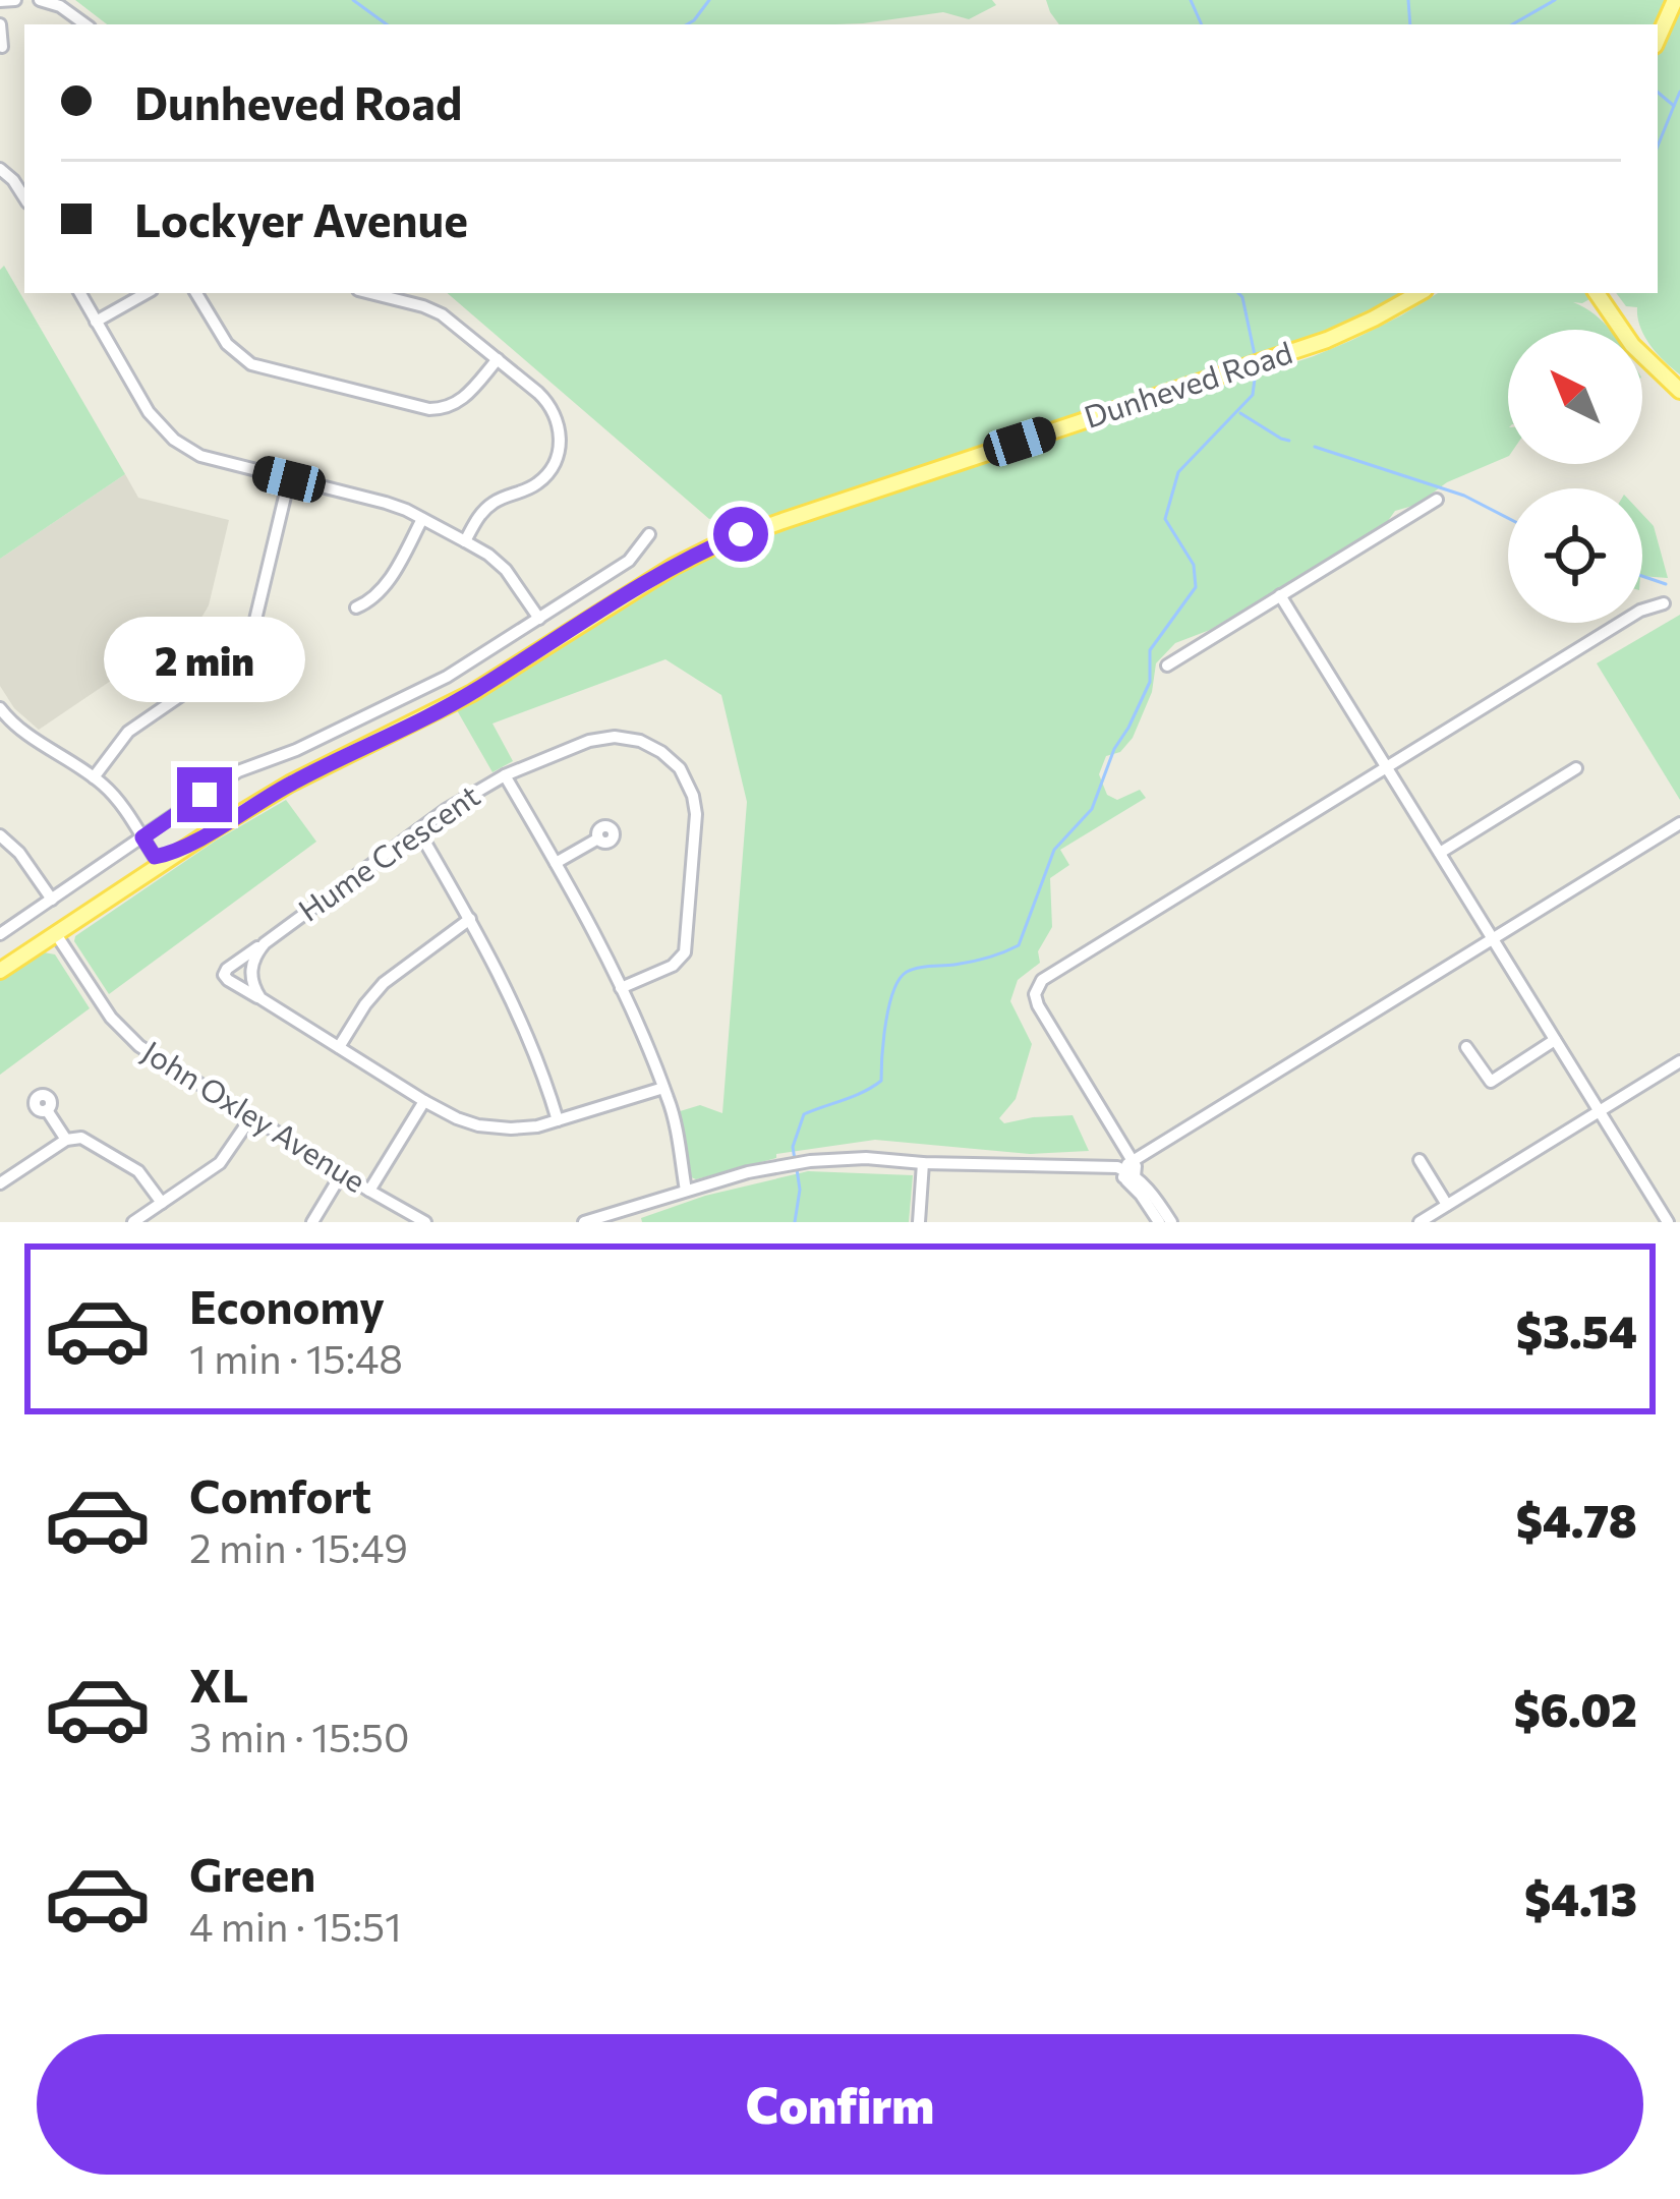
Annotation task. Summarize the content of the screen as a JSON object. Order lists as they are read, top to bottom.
{
  "streets": {
    "main road": ["Dunheved Road"],
    "street": ["Hume Crescent", "John Oxley Avenue"]
  },
  "crossings": [
    ["Dunheved Road", "John Oxley Avenue"]
  ],
  "north": "top left",
  "page": {
    "banner": ["Dunheved Road", "Lockyer Avenue"],
    "bubble": "2 min",
    "list": [
      {
        "name": "Economy",
        "note": "1 min · 15:48",
        "value": "$3.54"
      },
      {
        "name": "Comfort",
        "note": "2 min · 15:49",
        "value": "$4.78"
      },
      {
        "name": "XL",
        "note": "3 min · 15:50",
        "value": "$6.02"
      },
      {
        "name": "Green",
        "note": "4 min · 15:51",
        "value": "$4.13"
      }
    ],
    "buttons": "Confirm"
  }
}
